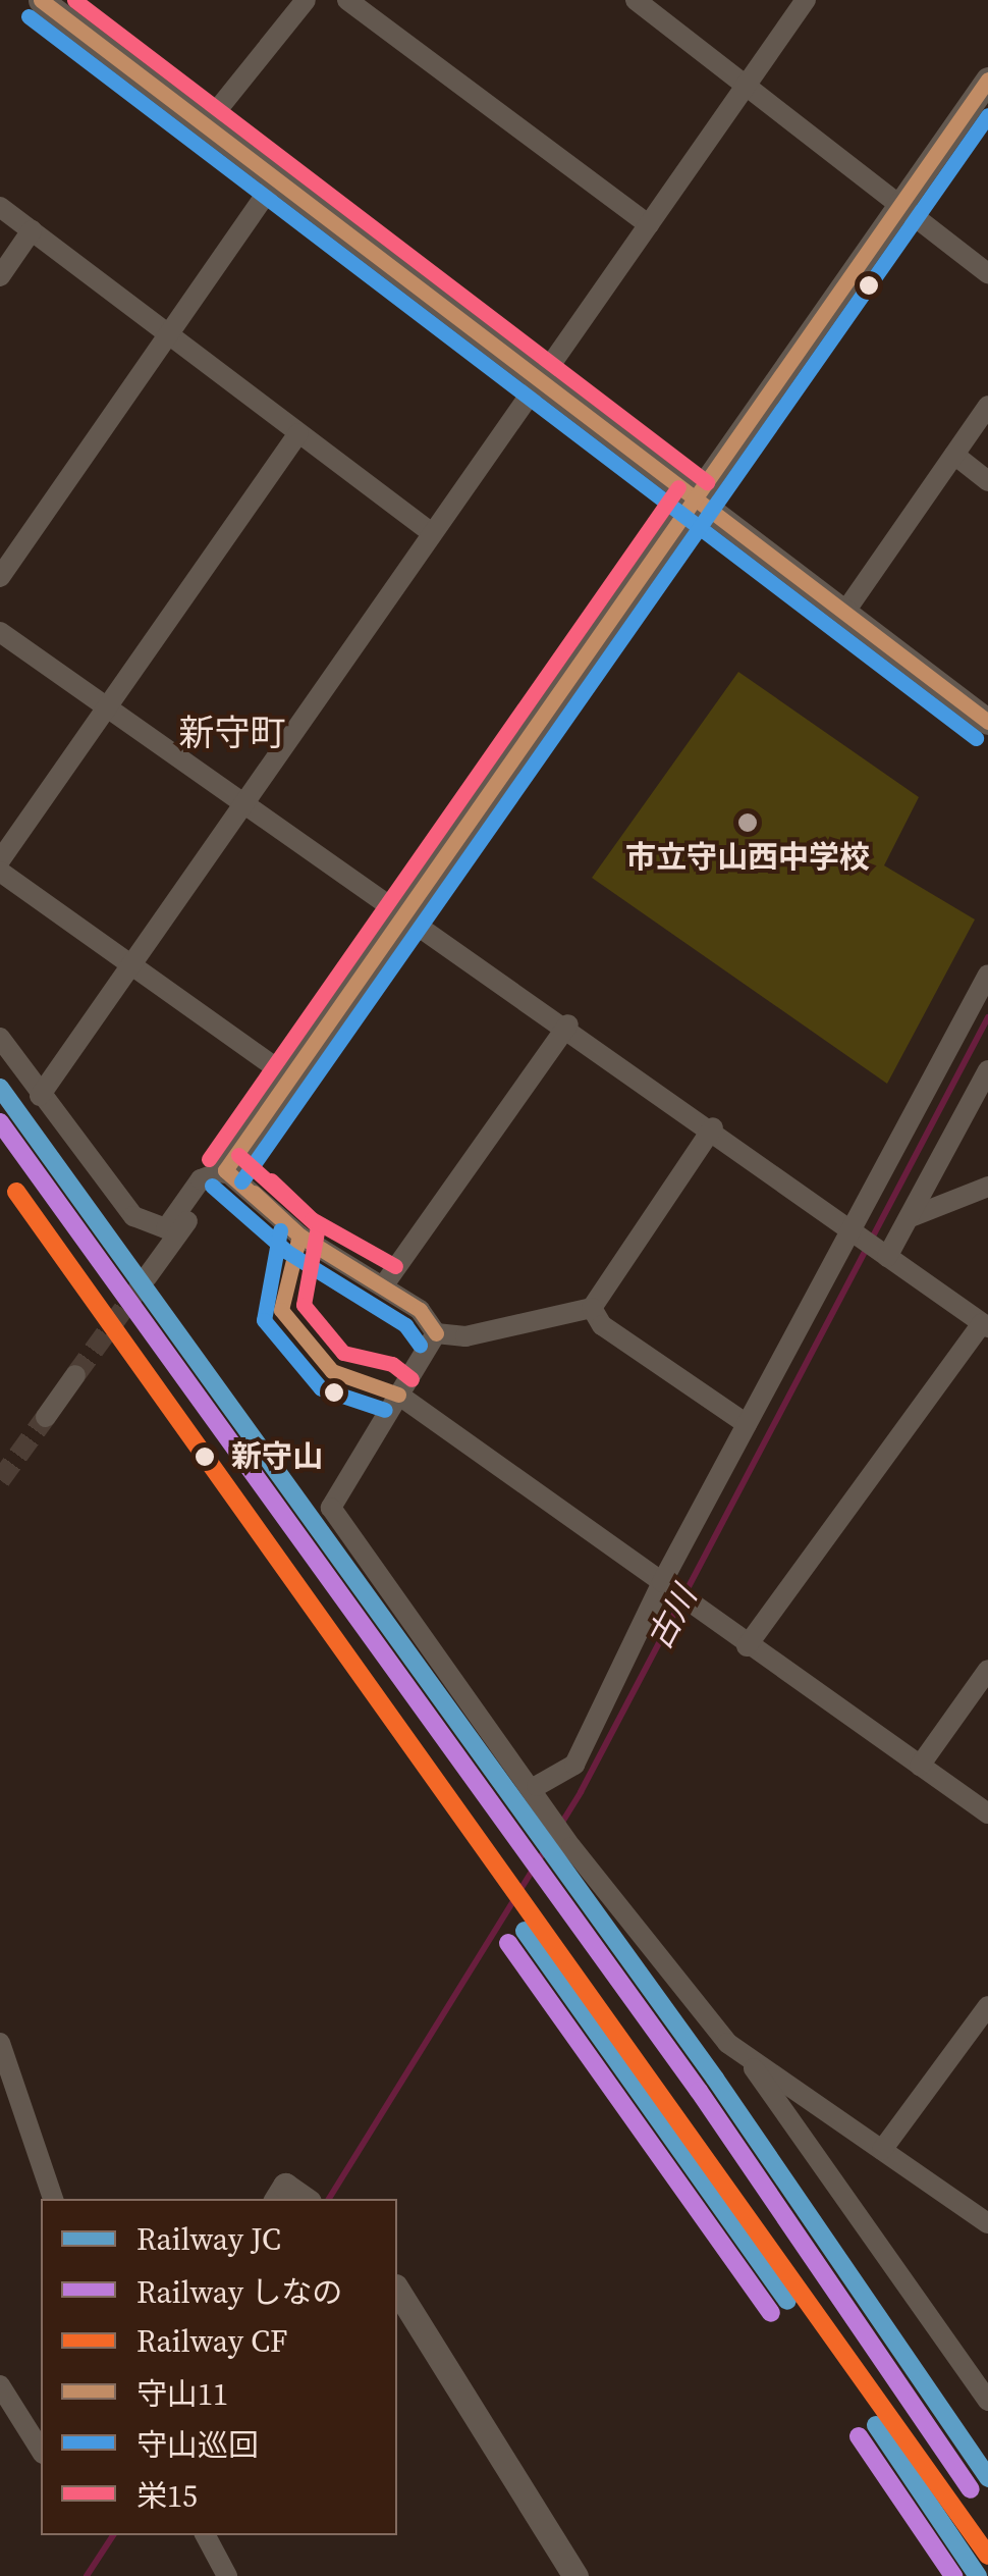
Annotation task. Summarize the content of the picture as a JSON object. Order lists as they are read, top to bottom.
{
  "districts": ["新守町"],
  "water": ["古川"],
  "places": ["市立守山西中学校", "新守山"],
  "lines": [
    "transit line 守山11",
    "transit line 栄15",
    "transit line 守山巡回",
    "rail line JC",
    "rail line しなの",
    "rail line CF"
  ],
  "legend": [
    "Railway JC",
    "Railway しなの",
    "Railway CF",
    "守山11",
    "守山巡回",
    "栄15"
  ]
}
